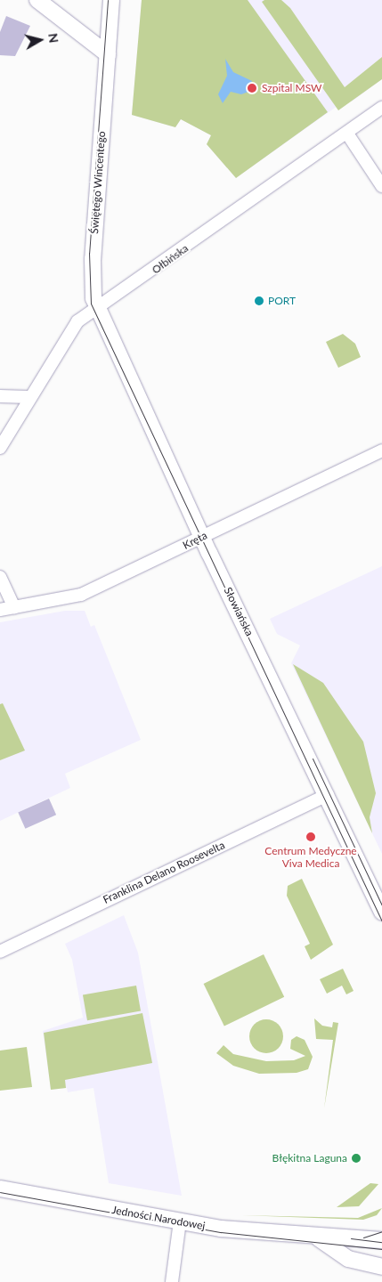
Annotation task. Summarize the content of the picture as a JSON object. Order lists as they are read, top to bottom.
{
  "streets": {
    "street": [
      "Świętego Wincentego",
      "Ołbińska",
      "Kręta",
      "Słowiańska",
      "Franklina Delano Roosevelta",
      "Jedności Narodowej"
    ]
  },
  "crossings": [
    ["Świętego Wincentego", "Ołbińska"],
    ["Świętego Wincentego", "Słowiańska"],
    ["Ołbińska", "Słowiańska"],
    ["Kręta", "Słowiańska"],
    ["Słowiańska", "Franklina Delano Roosevelta"]
  ],
  "places": [
    "Szpital MSW",
    "PORT",
    "Centrum Medyczne Viva Medica",
    "Błękitna Laguna"
  ],
  "north": "right"
}
